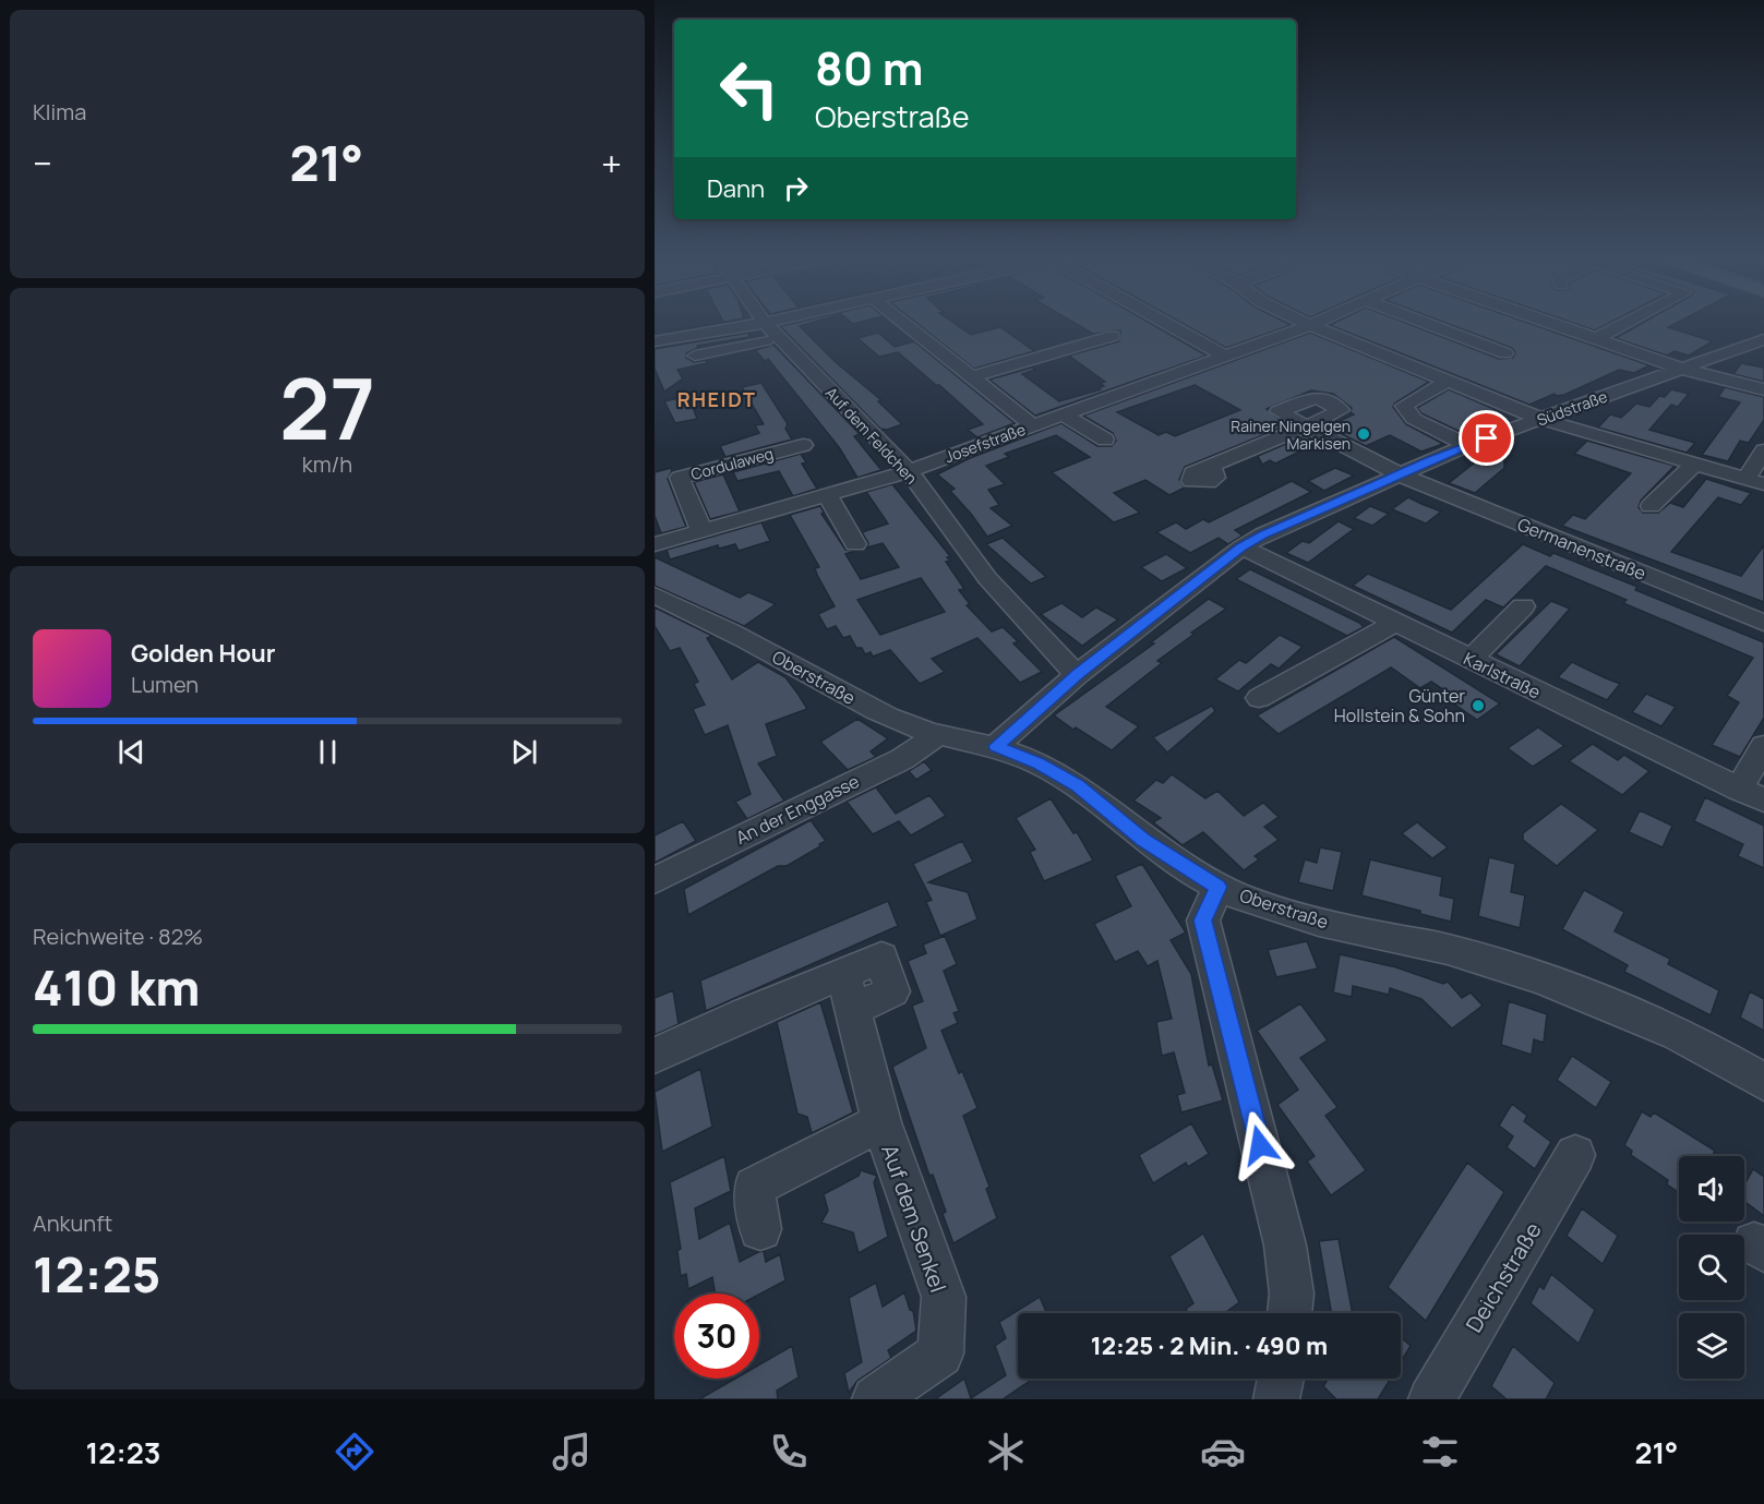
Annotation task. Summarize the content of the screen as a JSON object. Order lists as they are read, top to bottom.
{
  "streets": {
    "street": [
      "Südstraße",
      "Auf dem Feldchen",
      "Josefstraße",
      "Cordulaweg",
      "Germanenstraße",
      "Karlstraße",
      "Oberstraße",
      "An der Enggasse",
      "Auf dem Senkel",
      "Deichstraße"
    ]
  },
  "crossings": [
    ["Südstraße", "Auf dem Feldchen"],
    ["Südstraße", "Germanenstraße"],
    ["Südstraße", "Karlstraße"],
    ["Südstraße", "Oberstraße"],
    ["Auf dem Feldchen", "Josefstraße"],
    ["Josefstraße", "Cordulaweg"],
    ["Oberstraße", "An der Enggasse"]
  ],
  "districts": ["RHEIDT"],
  "places": ["Rainer Ningelgen Markisen", "Günter Hollstein & Sohn"],
  "page": {
    "tile": [
      "Klima",
      ["27", "km/h"],
      ["Reichweite · 82%", "410 km"],
      ["Ankunft", "12:25"]
    ],
    "turn": ["80 m", "Oberstraße"],
    "heat": ["−", "21°", "+"],
    "then": "Dann",
    "song": ["Golden Hour", "Lumen"],
    "limit": "30",
    "trip": "12:25 · 2 Min. · 490 m",
    "tabs": ["12:23", "21°"]
  }
}
